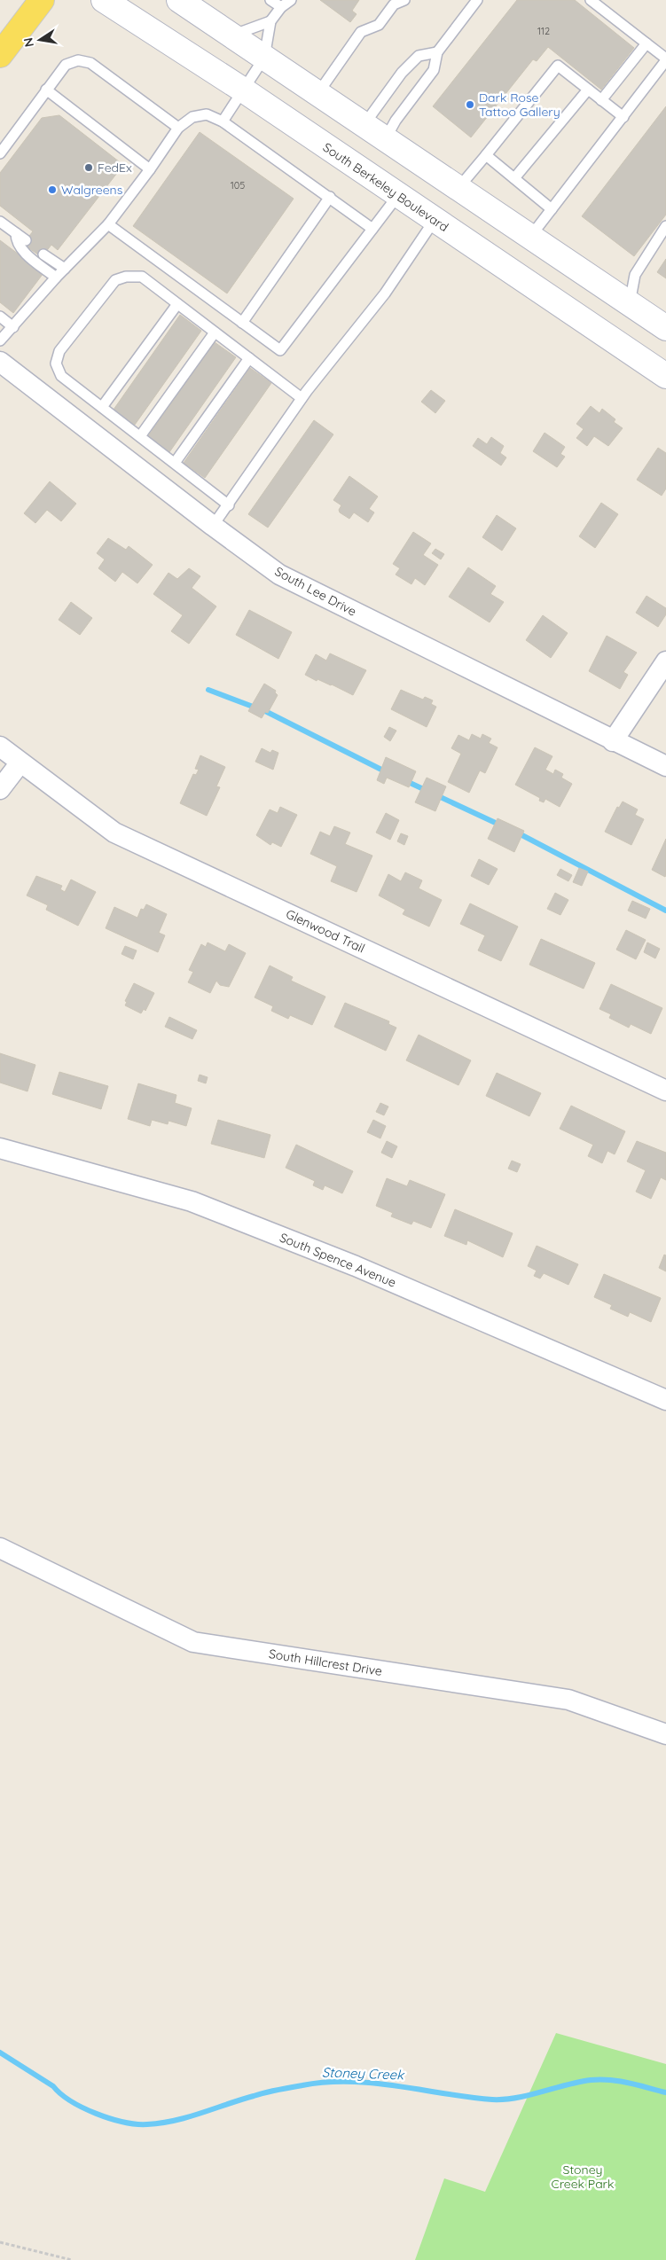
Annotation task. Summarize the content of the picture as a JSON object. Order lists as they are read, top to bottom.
{
  "streets": {
    "street": [
      "South Berkeley Boulevard",
      "South Lee Drive",
      "Glenwood Trail",
      "South Spence Avenue",
      "South Hillcrest Drive"
    ]
  },
  "water": ["Stoney Creek"],
  "parks": ["Stoney Creek Park"],
  "places": ["Dark Rose Tattoo Gallery", "FedEx", "Walgreens"],
  "house_numbers": ["112", "105"],
  "north": "left"
}
